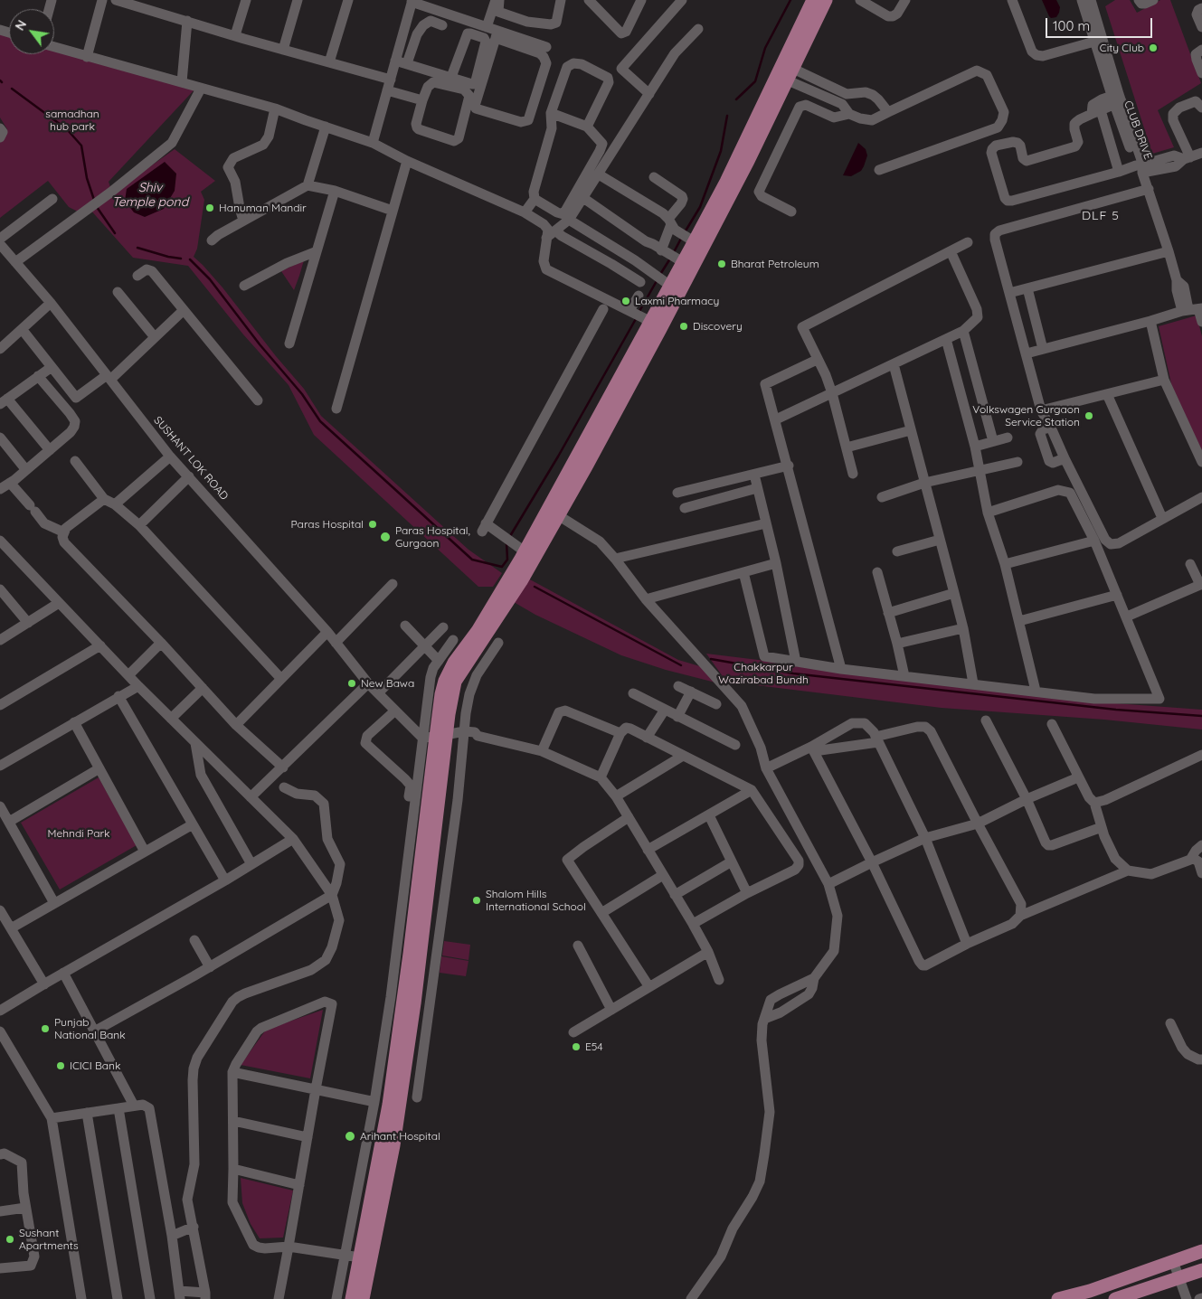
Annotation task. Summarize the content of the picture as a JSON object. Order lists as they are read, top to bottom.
{
  "streets": {
    "street": ["CLUB DRIVE", "SUSHANT LOK ROAD"]
  },
  "districts": ["DLF 5"],
  "water": ["Shiv Temple pond"],
  "parks": ["samadhan hub park", "Chakkarpur Wazirabad Bundh", "Mehndi Park"],
  "places": [
    "City Club",
    "Hanuman Mandir",
    "Bharat Petroleum",
    "Laxmi Pharmacy",
    "Discovery",
    "Volkswagen Gurgaon Service Station",
    "Paras Hospital",
    "Paras Hospital, Gurgaon",
    "New Bawa",
    "Shalom Hills International School",
    "Punjab National Bank",
    "E54",
    "ICICI Bank",
    "Arihant Hospital",
    "Sushant Apartments"
  ],
  "scale_bar": "100 m",
  "north": "top left"
}
